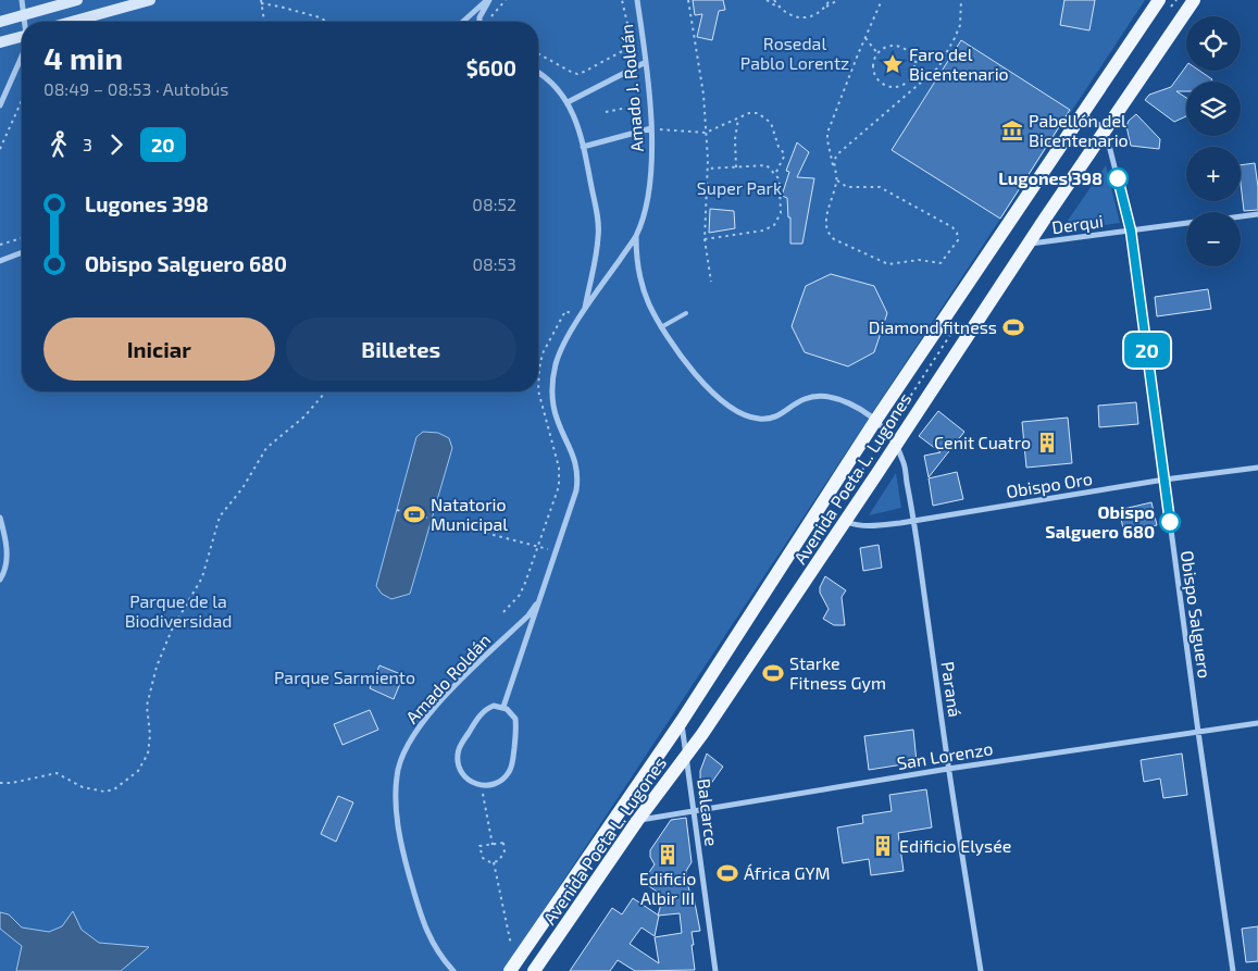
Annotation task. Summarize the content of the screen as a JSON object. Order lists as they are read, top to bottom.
{
  "streets": {
    "main road": ["Avenida Poeta L. Lugones"],
    "street": [
      "Amado J. Roldán",
      "Derqui",
      "Obispo Oro",
      "Obispo Salguero",
      "Amado Roldán",
      "Paraná",
      "San Lorenzo",
      "Balcarce"
    ]
  },
  "crossings": [
    ["Amado J. Roldán", "Amado Roldán"],
    ["Amado J. Roldán", "Paraná"],
    ["Derqui", "Avenida Poeta L. Lugones"],
    ["Derqui", "Obispo Salguero"],
    ["Avenida Poeta L. Lugones", "Obispo Oro"],
    ["Avenida Poeta L. Lugones", "Obispo Salguero"],
    ["Avenida Poeta L. Lugones", "Paraná"],
    ["Avenida Poeta L. Lugones", "San Lorenzo"],
    ["Avenida Poeta L. Lugones", "Balcarce"],
    ["Obispo Oro", "Obispo Salguero"],
    ["Obispo Oro", "Paraná"],
    ["Obispo Salguero", "San Lorenzo"],
    ["Amado Roldán", "Paraná"],
    ["Paraná", "San Lorenzo"],
    ["San Lorenzo", "Balcarce"]
  ],
  "parks": [
    "Rosedal Pablo Lorentz",
    "Super Park",
    "Parque de la Biodiversidad",
    "Parque Sarmiento"
  ],
  "places": {
    "place": ["Faro del Bicentenario"],
    "museum": ["Pabellón del Bicentenario"],
    "other": ["Lugones 398", "Obispo Salguero 680"],
    "sports": [
      "Diamond fitness",
      "Natatorio Municipal",
      "Starke Fitness Gym",
      "África GYM"
    ],
    "building": ["Cenit Cuatro", "Edificio Elysée", "Edificio Albir III"]
  },
  "lines": ["bus line 20"],
  "page": {
    "on_map": "20",
    "map_buttons": ["+", "−"],
    "heading": ["4 min", "08:49 – 08:53 · Autobús", "$600"],
    "legs": ["3", "20"],
    "list": [
      {
        "name": "Lugones 398",
        "value": "08:52"
      },
      {
        "name": "Obispo Salguero 680",
        "value": "08:53"
      }
    ],
    "buttons": ["Iniciar", "Billetes"]
  }
}
